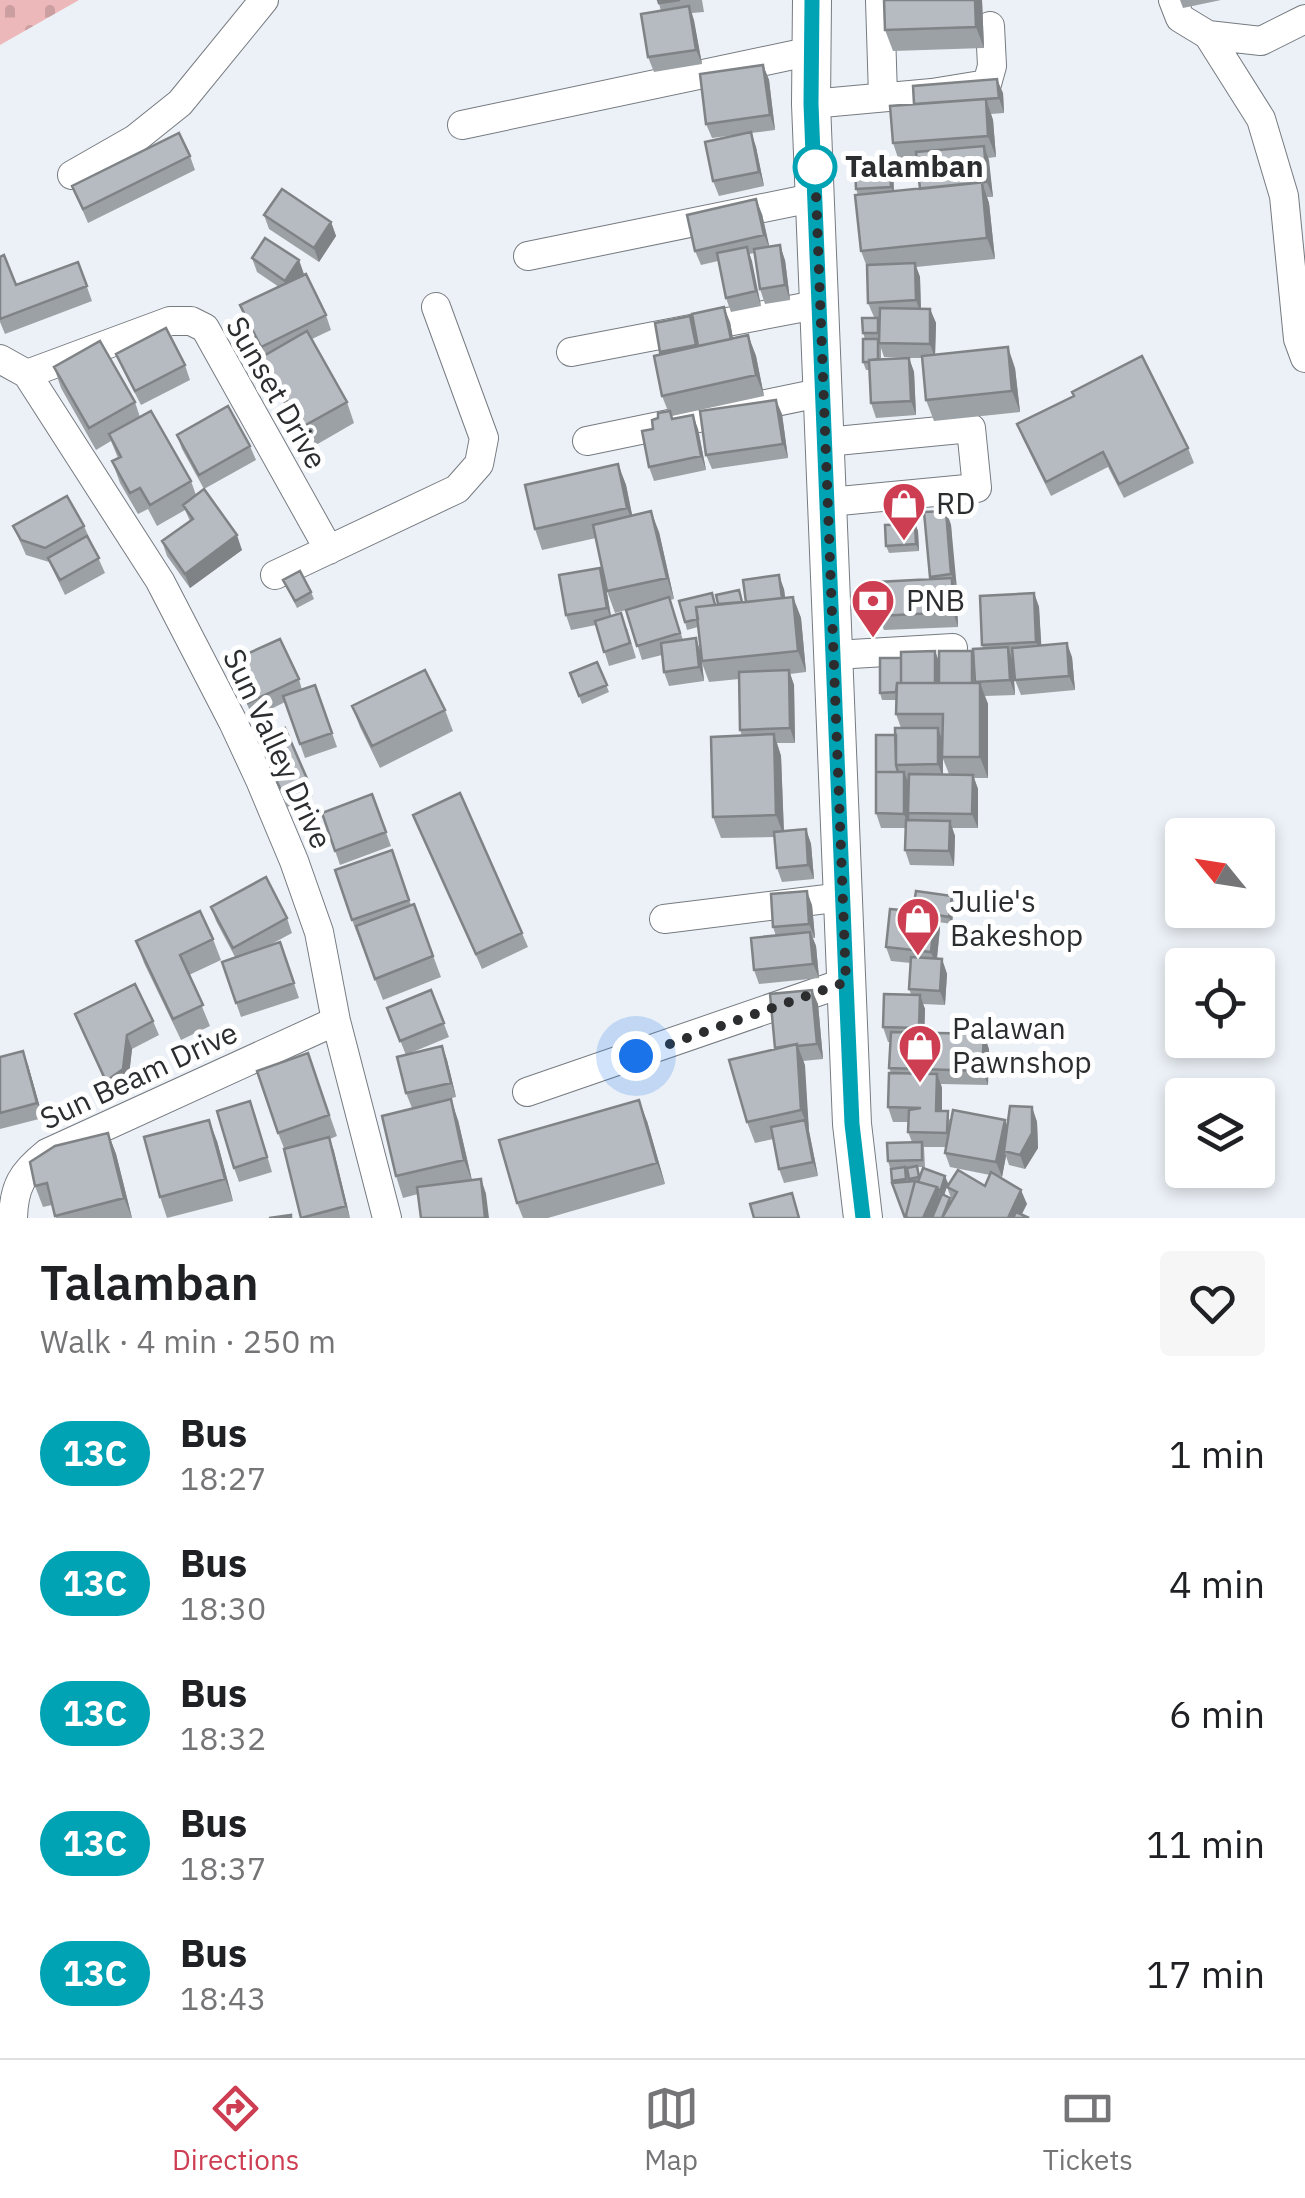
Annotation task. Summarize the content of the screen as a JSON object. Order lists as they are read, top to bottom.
{
  "streets": {
    "street": ["Sunset Drive", "Sun Valley Drive", "Sun Beam Drive"]
  },
  "crossings": [
    ["Sunset Drive", "Sun Valley Drive"],
    ["Sun Valley Drive", "Sun Beam Drive"]
  ],
  "places": {
    "other": ["Talamban"],
    "shop": ["RD", "Julie's Bakeshop", "Palawan Pawnshop"],
    "bank": ["PNB"]
  },
  "lines": ["bus line 13C"],
  "north": "top left",
  "page": {
    "heading": ["Talamban", "Walk · 4 min · 250 m"],
    "list": [
      {
        "mark": "13C",
        "name": "Bus",
        "note": "18:27",
        "value": "1 min"
      },
      {
        "mark": "13C",
        "name": "Bus",
        "note": "18:30",
        "value": "4 min"
      },
      {
        "mark": "13C",
        "name": "Bus",
        "note": "18:32",
        "value": "6 min"
      },
      {
        "mark": "13C",
        "name": "Bus",
        "note": "18:37",
        "value": "11 min"
      },
      {
        "mark": "13C",
        "name": "Bus",
        "note": "18:43",
        "value": "17 min"
      }
    ],
    "tabs": ["Directions", "Map", "Tickets"]
  }
}
